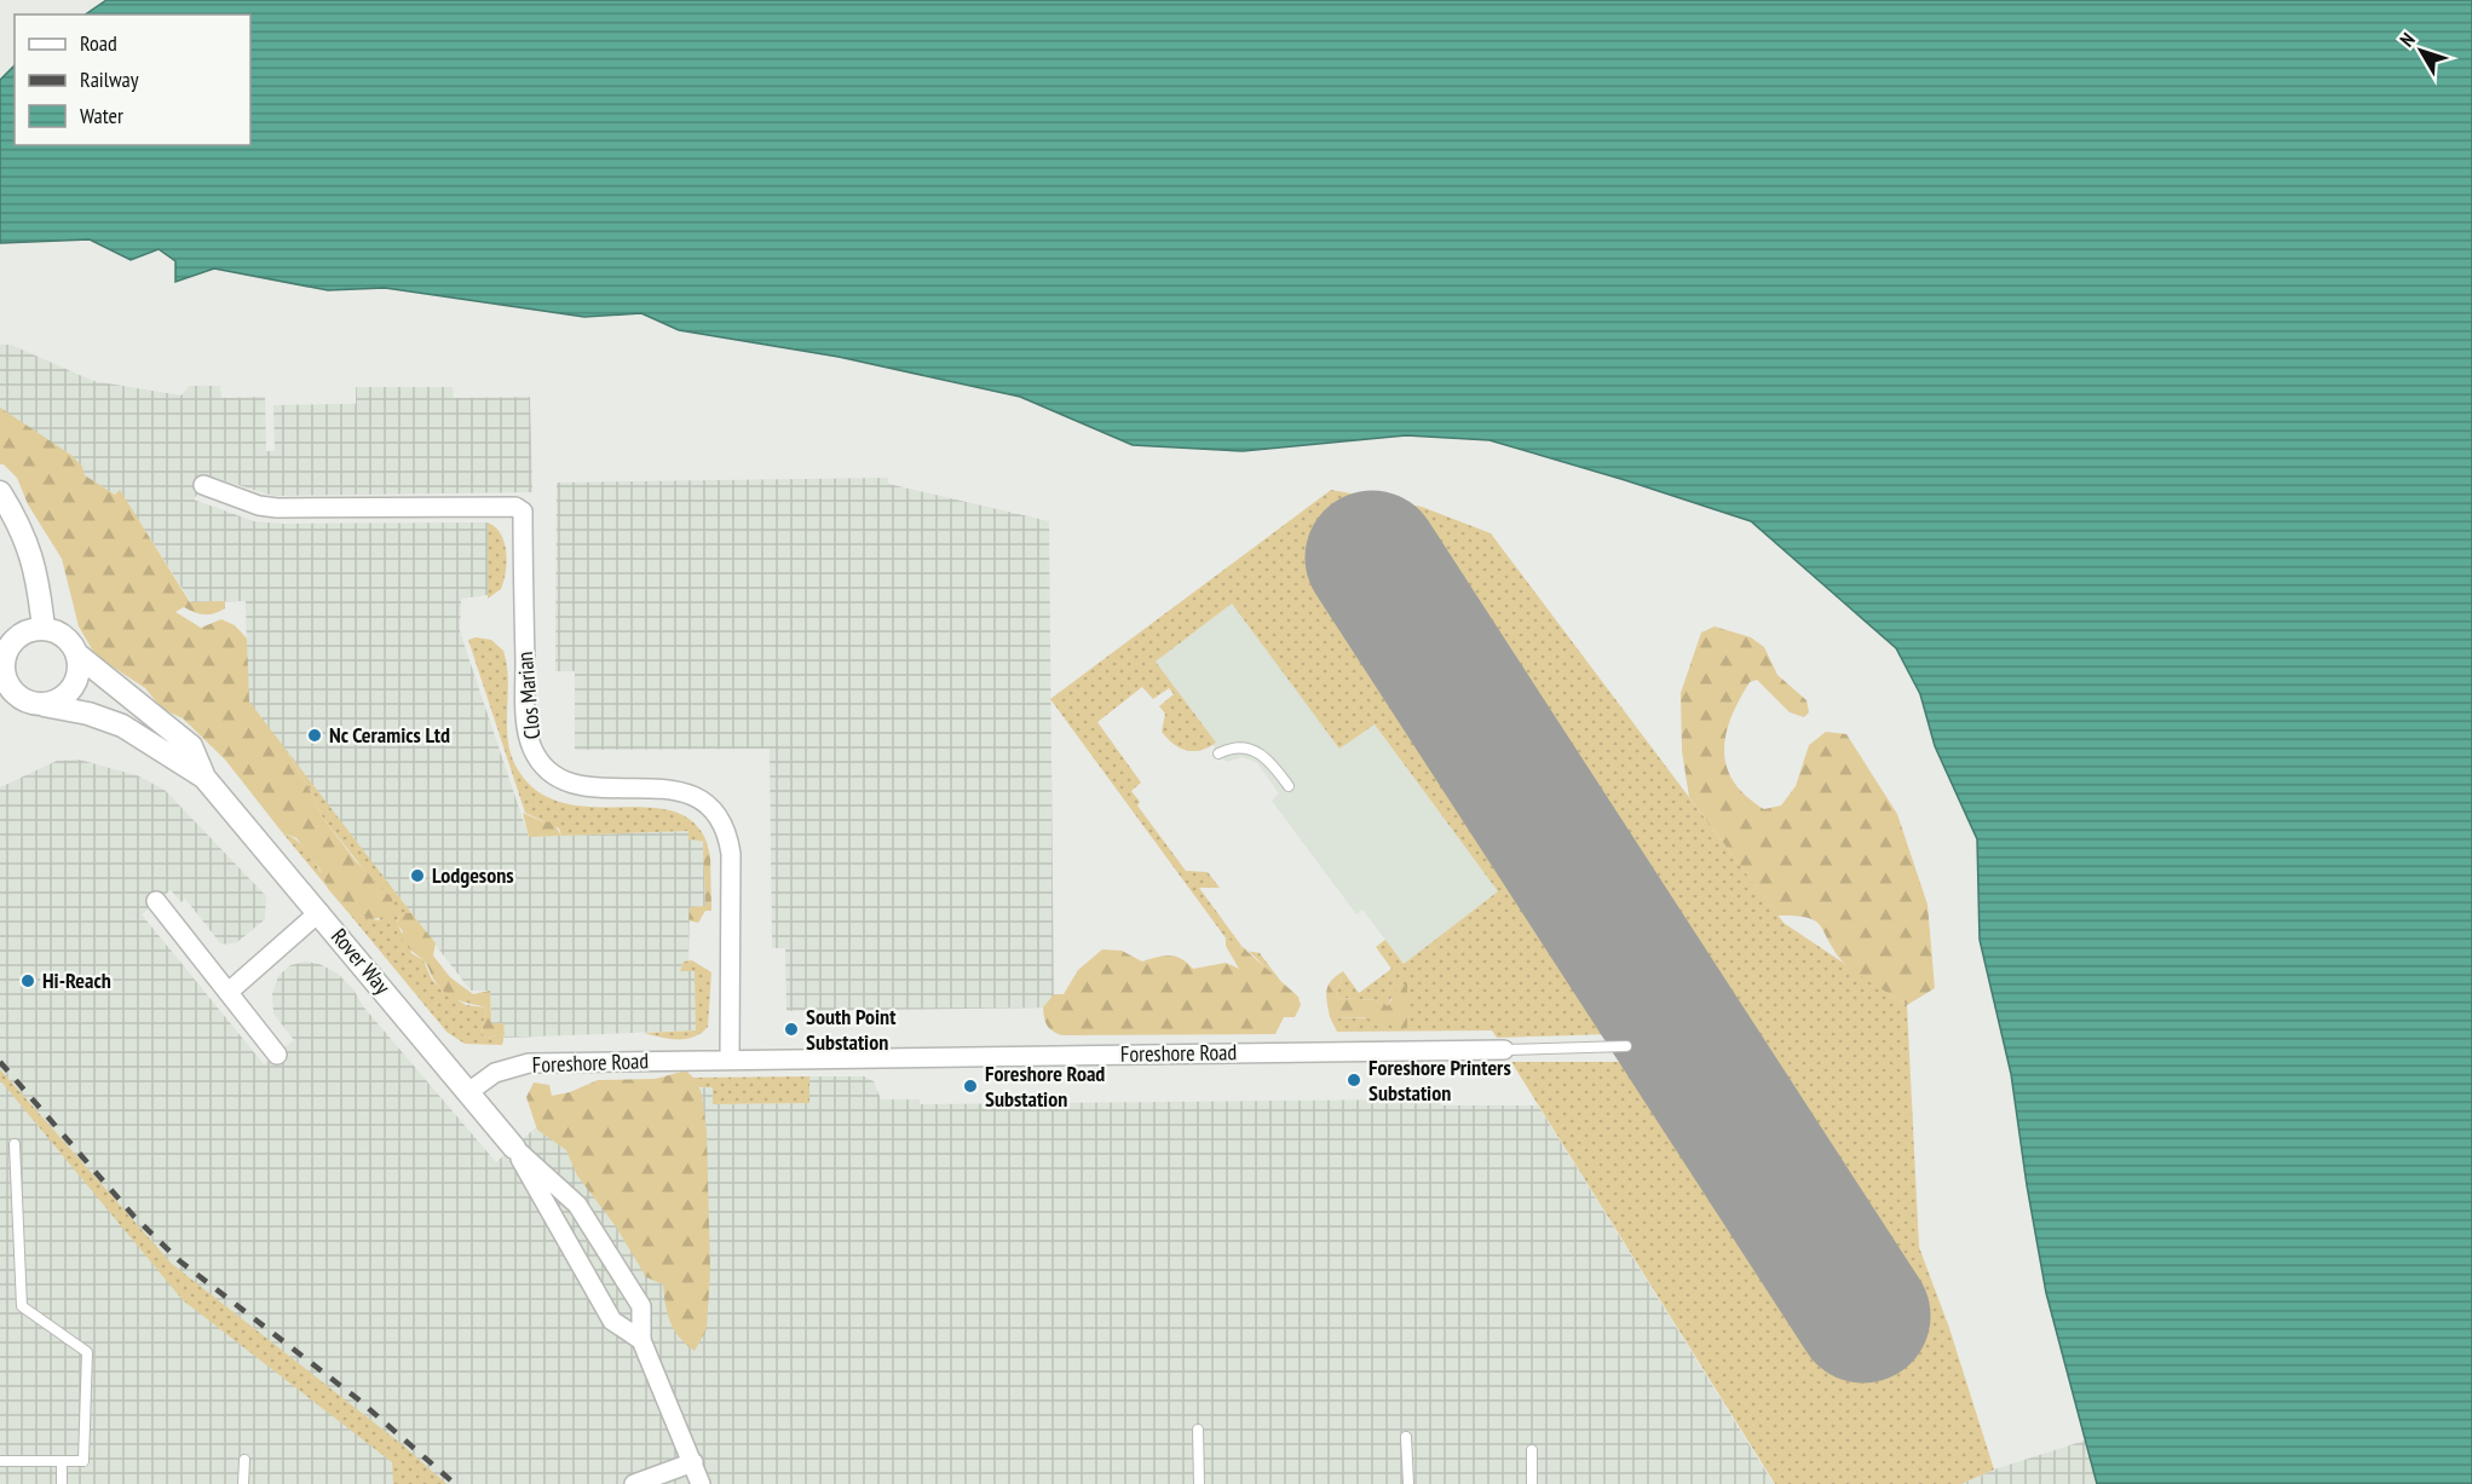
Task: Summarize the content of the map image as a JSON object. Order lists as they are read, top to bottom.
{
  "streets": {
    "street": ["Clos Marian", "Rover Way", "Foreshore Road"]
  },
  "crossings": [
    ["Clos Marian", "Foreshore Road"],
    ["Rover Way", "Foreshore Road"]
  ],
  "places": [
    "Nc Ceramics Ltd",
    "Lodgesons",
    "Hi-Reach",
    "South Point Substation",
    "Foreshore Printers Substation",
    "Foreshore Road Substation"
  ],
  "legend": ["Road", "Railway", "Water"],
  "north": "top left"
}
